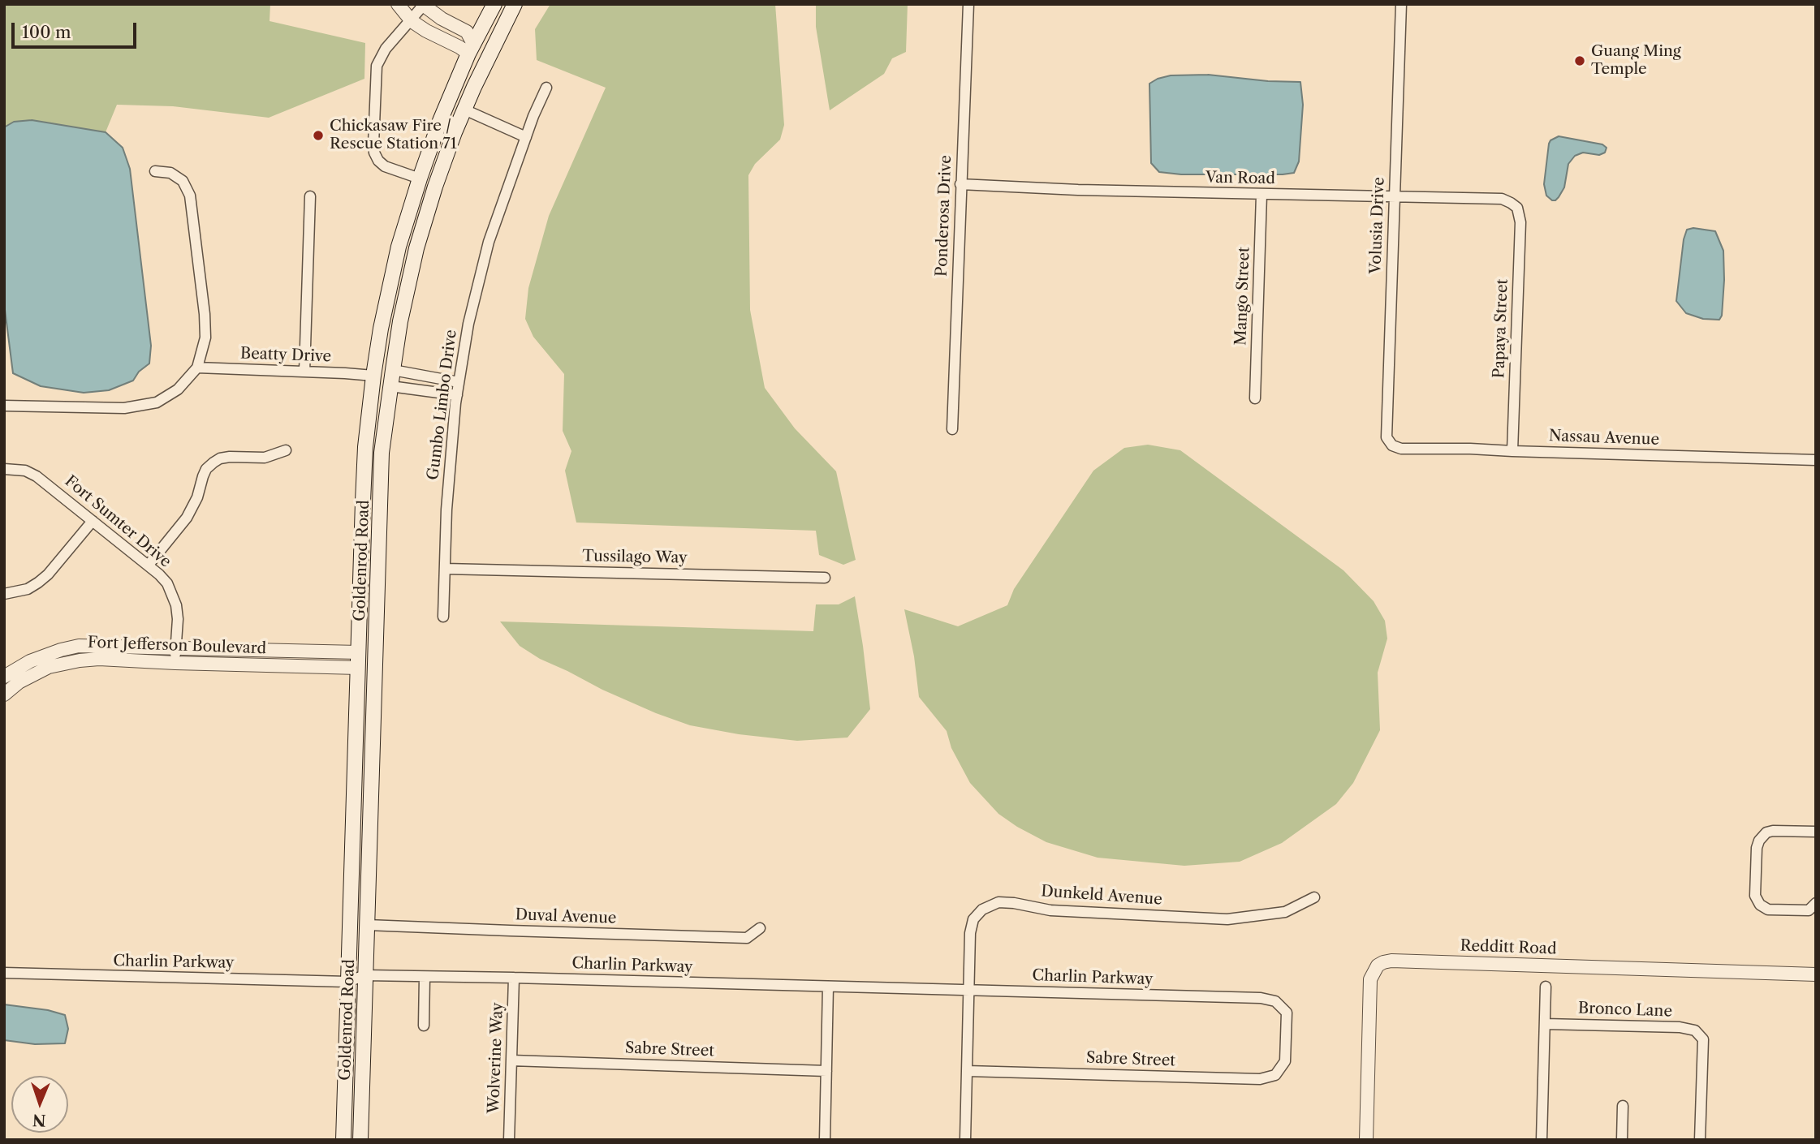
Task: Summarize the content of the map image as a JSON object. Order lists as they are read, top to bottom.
{
  "streets": {
    "main road": ["Goldenrod Road"],
    "street": [
      "Van Road",
      "Ponderosa Drive",
      "Volusia Drive",
      "Mango Street",
      "Papaya Street",
      "Beatty Drive",
      "Gumbo Limbo Drive",
      "Nassau Avenue",
      "Fort Sumter Drive",
      "Tussilago Way",
      "Fort Jefferson Boulevard",
      "Dunkeld Avenue",
      "Duval Avenue",
      "Redditt Road",
      "Charlin Parkway",
      "Bronco Lane",
      "Sabre Street",
      "Wolverine Way"
    ]
  },
  "crossings": [
    ["Van Road", "Ponderosa Drive"],
    ["Van Road", "Volusia Drive"],
    ["Van Road", "Mango Street"],
    ["Van Road", "Papaya Street"],
    ["Volusia Drive", "Nassau Avenue"],
    ["Papaya Street", "Nassau Avenue"],
    ["Beatty Drive", "Goldenrod Road"],
    ["Gumbo Limbo Drive", "Tussilago Way"],
    ["Fort Sumter Drive", "Fort Jefferson Boulevard"],
    ["Goldenrod Road", "Fort Jefferson Boulevard"],
    ["Goldenrod Road", "Duval Avenue"],
    ["Goldenrod Road", "Charlin Parkway"],
    ["Dunkeld Avenue", "Charlin Parkway"],
    ["Dunkeld Avenue", "Sabre Street"],
    ["Charlin Parkway", "Sabre Street"],
    ["Charlin Parkway", "Wolverine Way"],
    ["Sabre Street", "Wolverine Way"]
  ],
  "places": ["Guang Ming Temple", "Chickasaw Fire / Rescue Station 71"],
  "scale_bar": "100 m",
  "north": "bottom"
}
